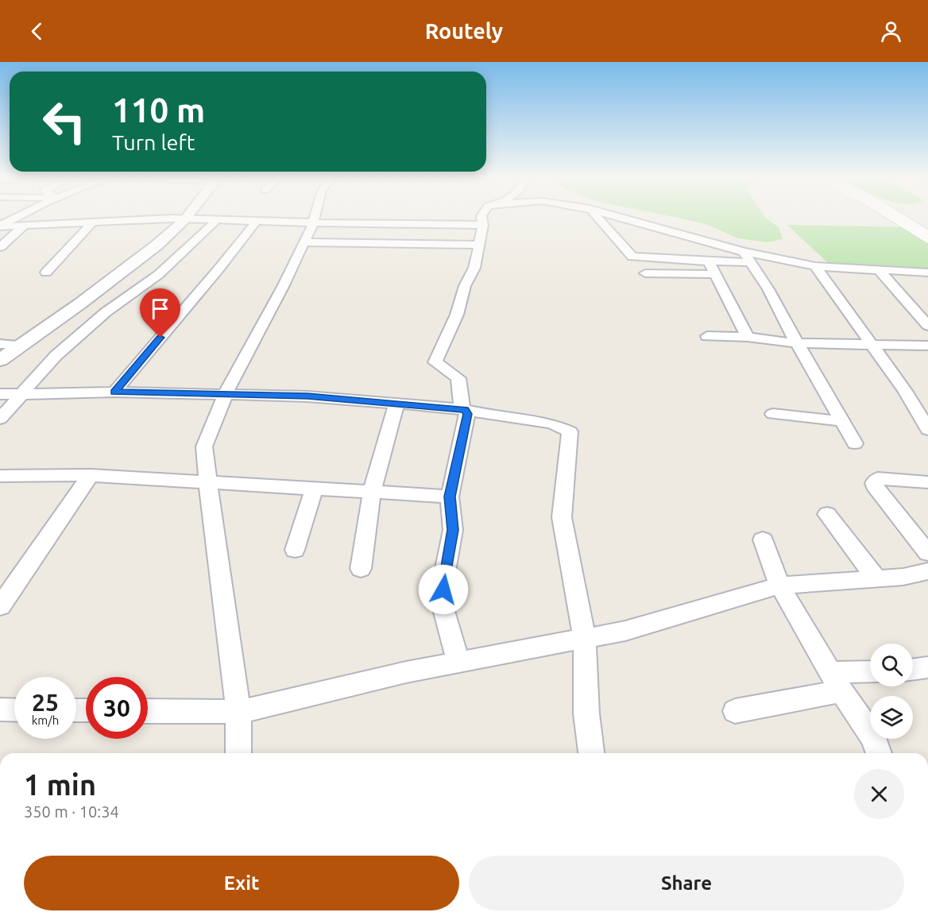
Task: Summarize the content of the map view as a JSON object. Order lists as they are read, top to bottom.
{
  "page": {
    "header": "Routely",
    "turn": ["110 m", "Turn left"],
    "speed": "25 km/h",
    "limit": "30",
    "heading": ["1 min", "350 m · 10:34"],
    "buttons": ["Exit", "Share"]
  }
}
